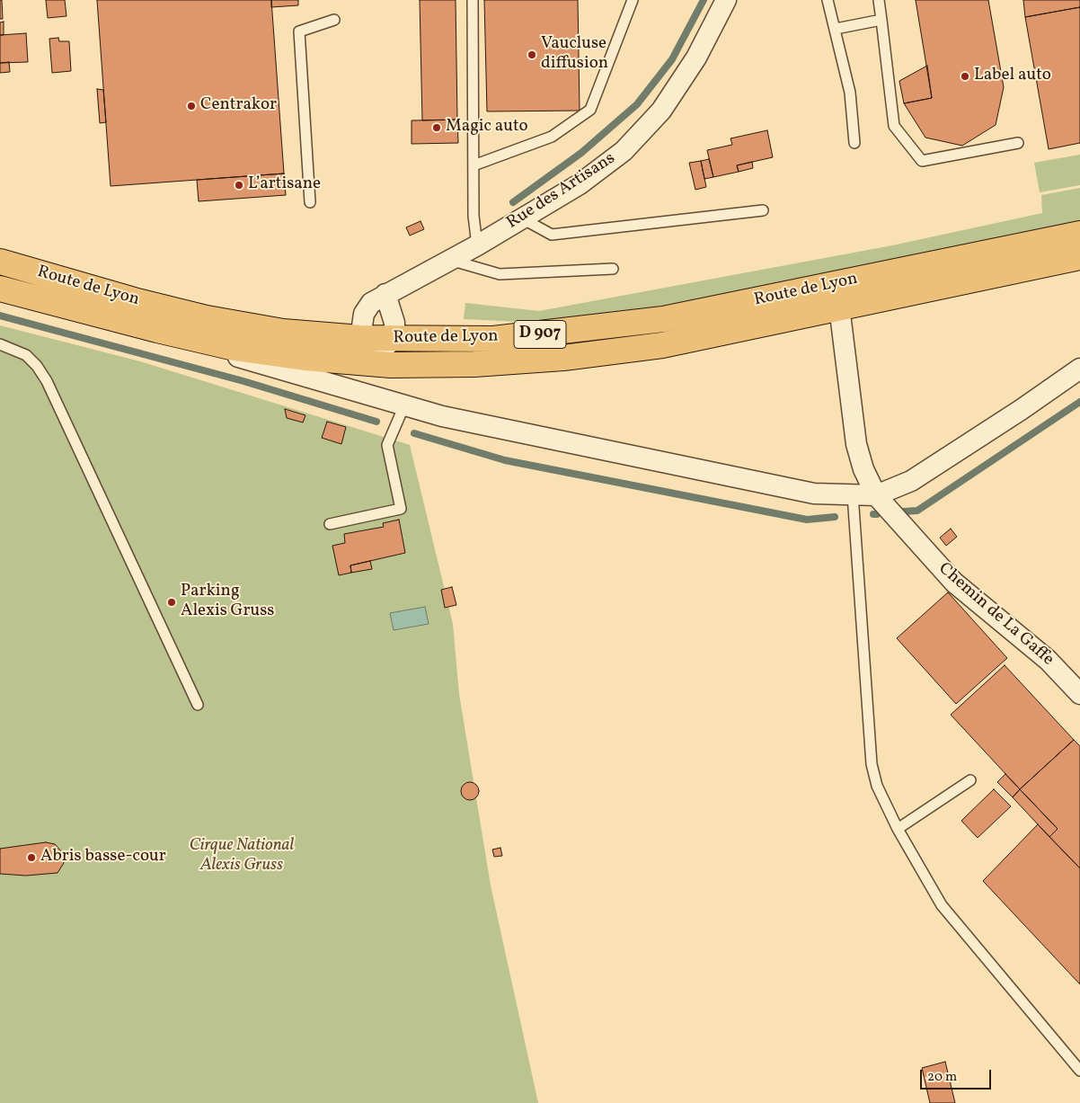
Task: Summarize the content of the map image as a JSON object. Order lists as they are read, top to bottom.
{
  "streets": {
    "main road": ["Route de Lyon", "D 907"],
    "street": ["Rue des Artisans", "Chemin de La Gaffe"]
  },
  "crossings": [
    ["Rue des Artisans", "Route de Lyon"],
    ["Route de Lyon", "Chemin de La Gaffe"]
  ],
  "parks": ["Cirque National Alexis Gruss"],
  "places": [
    "Vaucluse diffusion",
    "Label auto",
    "Centrakor",
    "Magic auto",
    "L’artisane",
    "Parking Alexis Gruss",
    "Abris basse-cour"
  ],
  "scale_bar": "20 m"
}
